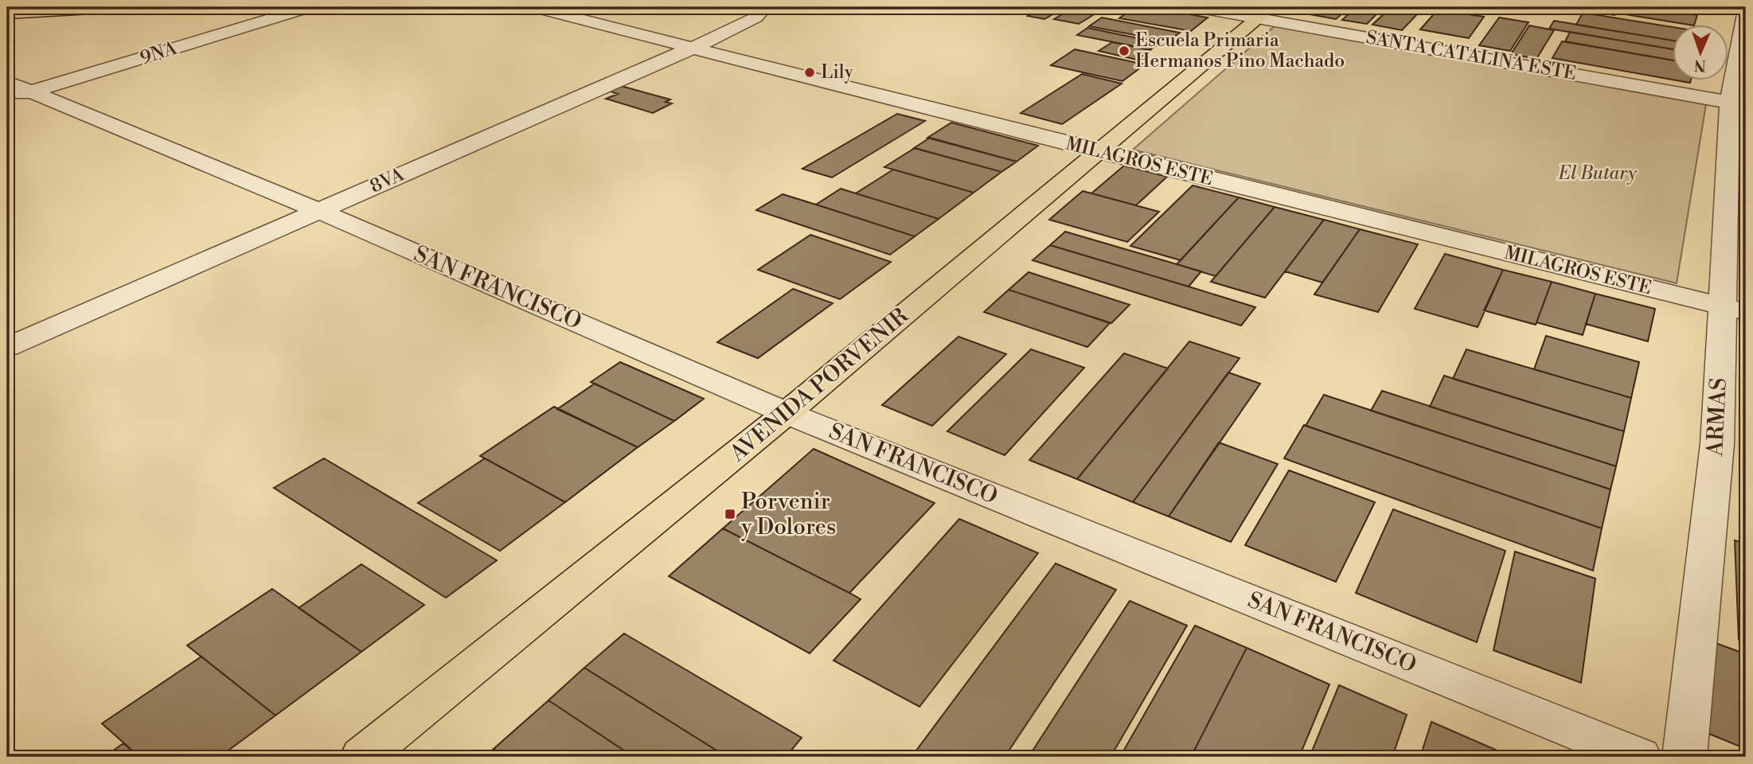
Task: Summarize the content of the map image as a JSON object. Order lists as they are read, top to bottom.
{
  "streets": {
    "main road": ["AVENIDA PORVENIR"],
    "street": [
      "9NA",
      "SANTA CATALINA ESTE",
      "MILAGROS ESTE",
      "8VA",
      "SAN FRANCISCO",
      "ARMAS"
    ]
  },
  "crossings": [
    ["9NA", "SAN FRANCISCO"],
    ["SANTA CATALINA ESTE", "AVENIDA PORVENIR"],
    ["SANTA CATALINA ESTE", "ARMAS"],
    ["MILAGROS ESTE", "8VA"],
    ["MILAGROS ESTE", "AVENIDA PORVENIR"],
    ["MILAGROS ESTE", "ARMAS"],
    ["8VA", "SAN FRANCISCO"],
    ["SAN FRANCISCO", "AVENIDA PORVENIR"]
  ],
  "parks": ["El Butary"],
  "places": {
    "other": ["Escuela Primaria Hermanos Pino Machado", "Lily"],
    "transit": ["Porvenir y Dolores"]
  },
  "north": "bottom"
}
